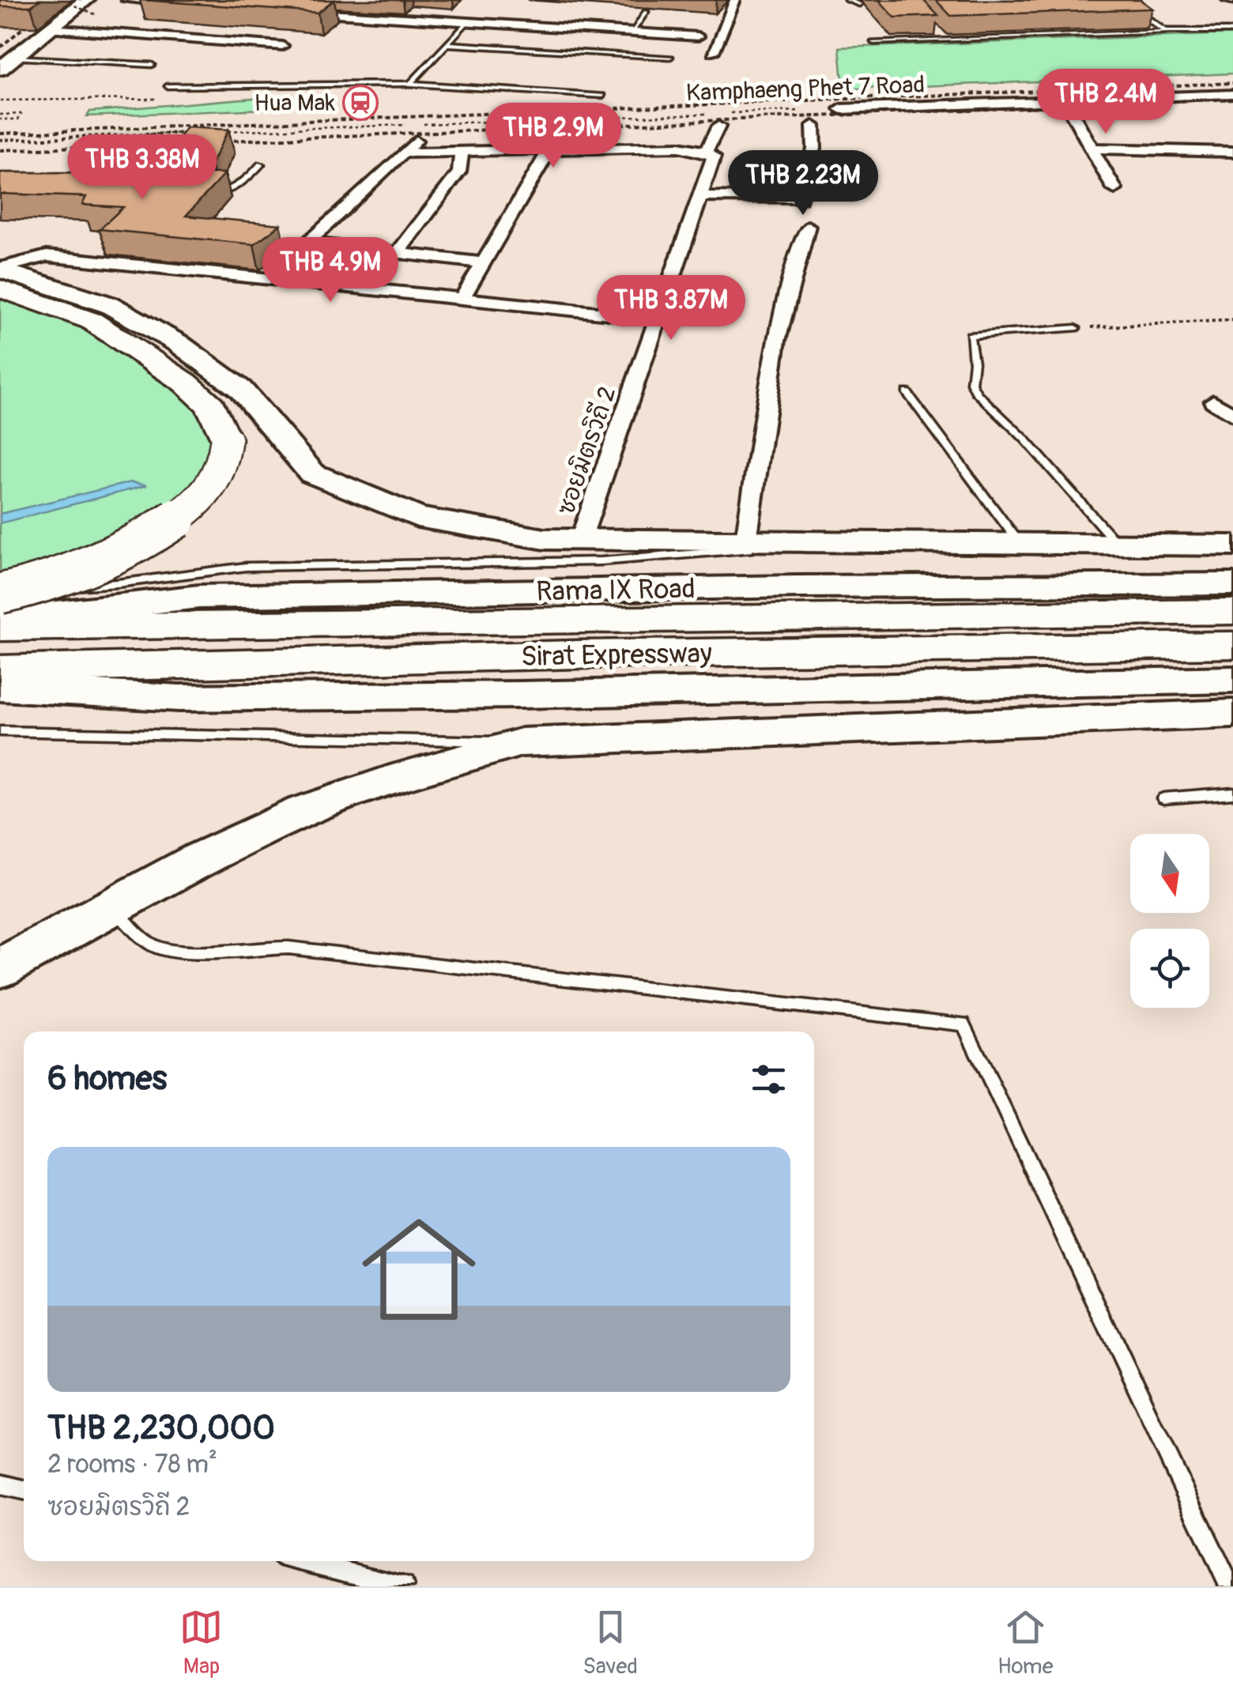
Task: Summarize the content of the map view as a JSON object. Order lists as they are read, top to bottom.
{
  "streets": {
    "highway": ["Sirat Expressway"],
    "main road": ["Rama IX Road"],
    "street": ["Kamphaeng Phet 7 Road", "ซอยมิตรวิถี 2"]
  },
  "places": {
    "station": ["Hua Mak"]
  },
  "north": "bottom",
  "page": {
    "price": [
      "THB 2.4M",
      "THB 2.9M",
      "THB 3.38M",
      "THB 2.23M",
      "THB 4.9M",
      "THB 3.87M"
    ],
    "heading": "6 homes",
    "list": [
      {
        "name": "THB 2,230,000",
        "note": "2 rooms · 78 m² · ซอยมิตรวิถี 2"
      }
    ],
    "tabs": ["Map", "Saved", "Home"]
  }
}
